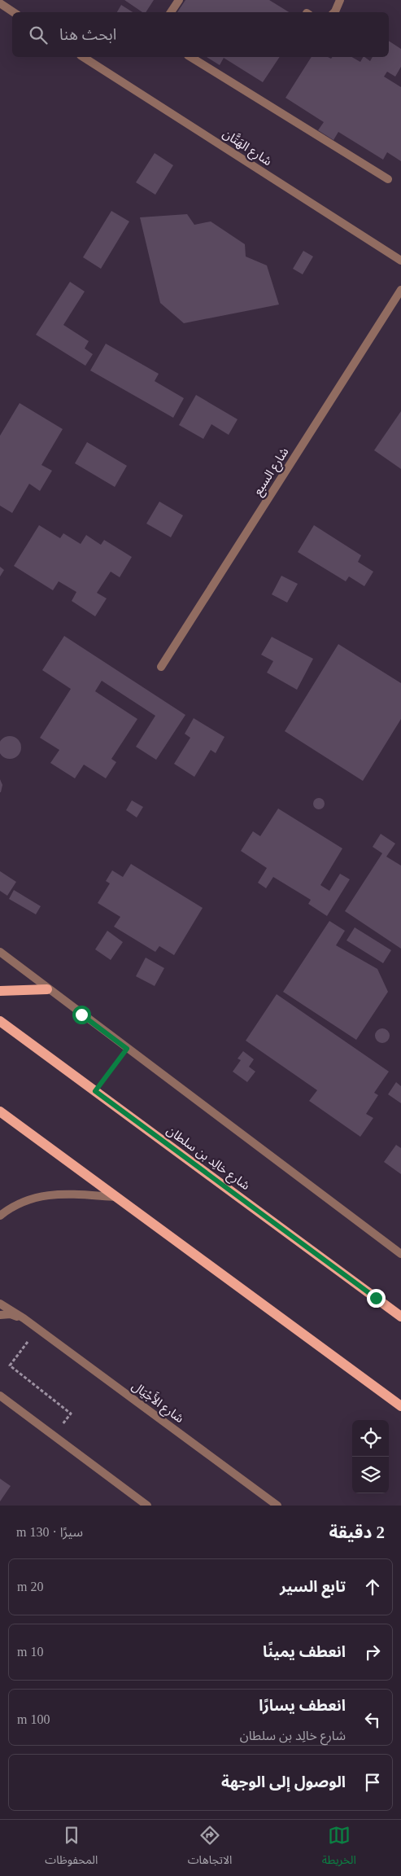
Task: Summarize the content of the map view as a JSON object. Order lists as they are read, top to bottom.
{
  "streets": {
    "main road": ["شارع خالِد بن سلطان"],
    "street": ["شارع الهَتَّان", "شارع السبع", "شارع الأَجْيَال"]
  },
  "page": {
    "search": "ابحث هنا",
    "heading": ["2 دقيقة", "سيرًا · 130 m"],
    "list": [
      ["تابع السير", "20 m"],
      ["انعطف يمينًا", "10 m"],
      ["انعطف يسارًا", "شارع خالِد بن سلطان", "100 m"],
      "الوصول إلى الوجهة"
    ],
    "nav": ["الخريطة", "الاتجاهات", "المحفوظات"]
  }
}
